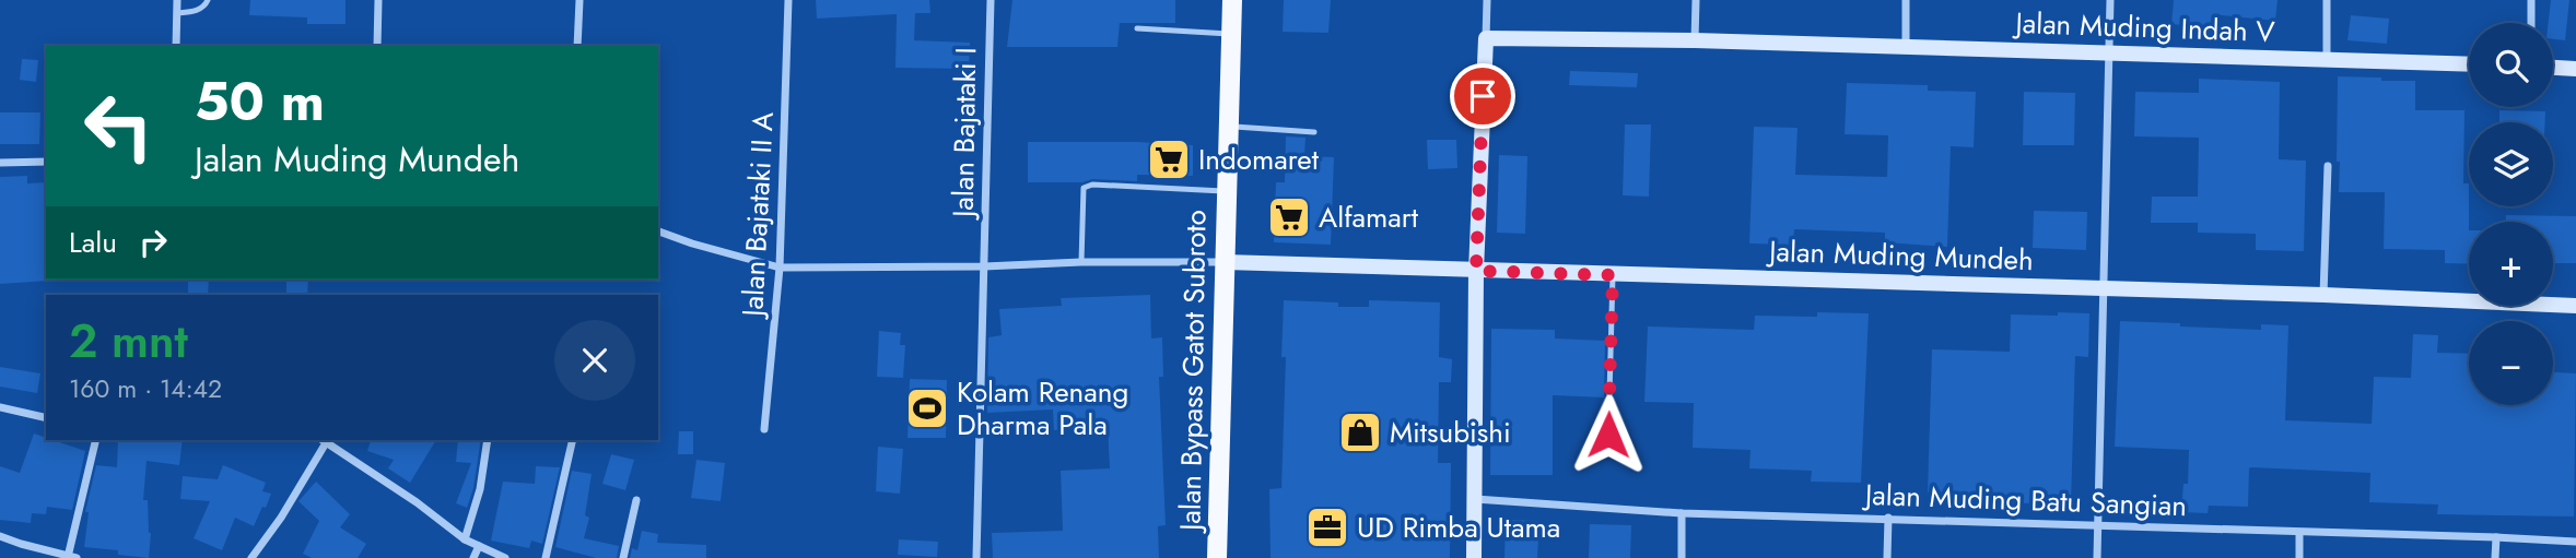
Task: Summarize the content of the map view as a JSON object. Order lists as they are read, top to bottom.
{
  "streets": {
    "main road": ["Jalan Bypass Gatot Subroto"],
    "street": [
      "Jalan Muding Indah V",
      "Jalan Bajataki I",
      "Jalan Bajataki II A",
      "Jalan Muding Mundeh",
      "Jalan Muding Batu Sangian"
    ]
  },
  "crossings": [
    ["Jalan Muding Mundeh", "Jalan Bypass Gatot Subroto"]
  ],
  "places": {
    "supermarket": ["Indomaret", "Alfamart"],
    "sports": ["Kolam Renang Dharma Pala"],
    "shop": ["Mitsubishi"],
    "office": ["UD Rimba Utama"]
  },
  "page": {
    "map_buttons": ["+", "−"],
    "turn": ["50 m", "Jalan Muding Mundeh"],
    "then": "Lalu",
    "heading": ["2 mnt", "160 m · 14:42"]
  }
}
